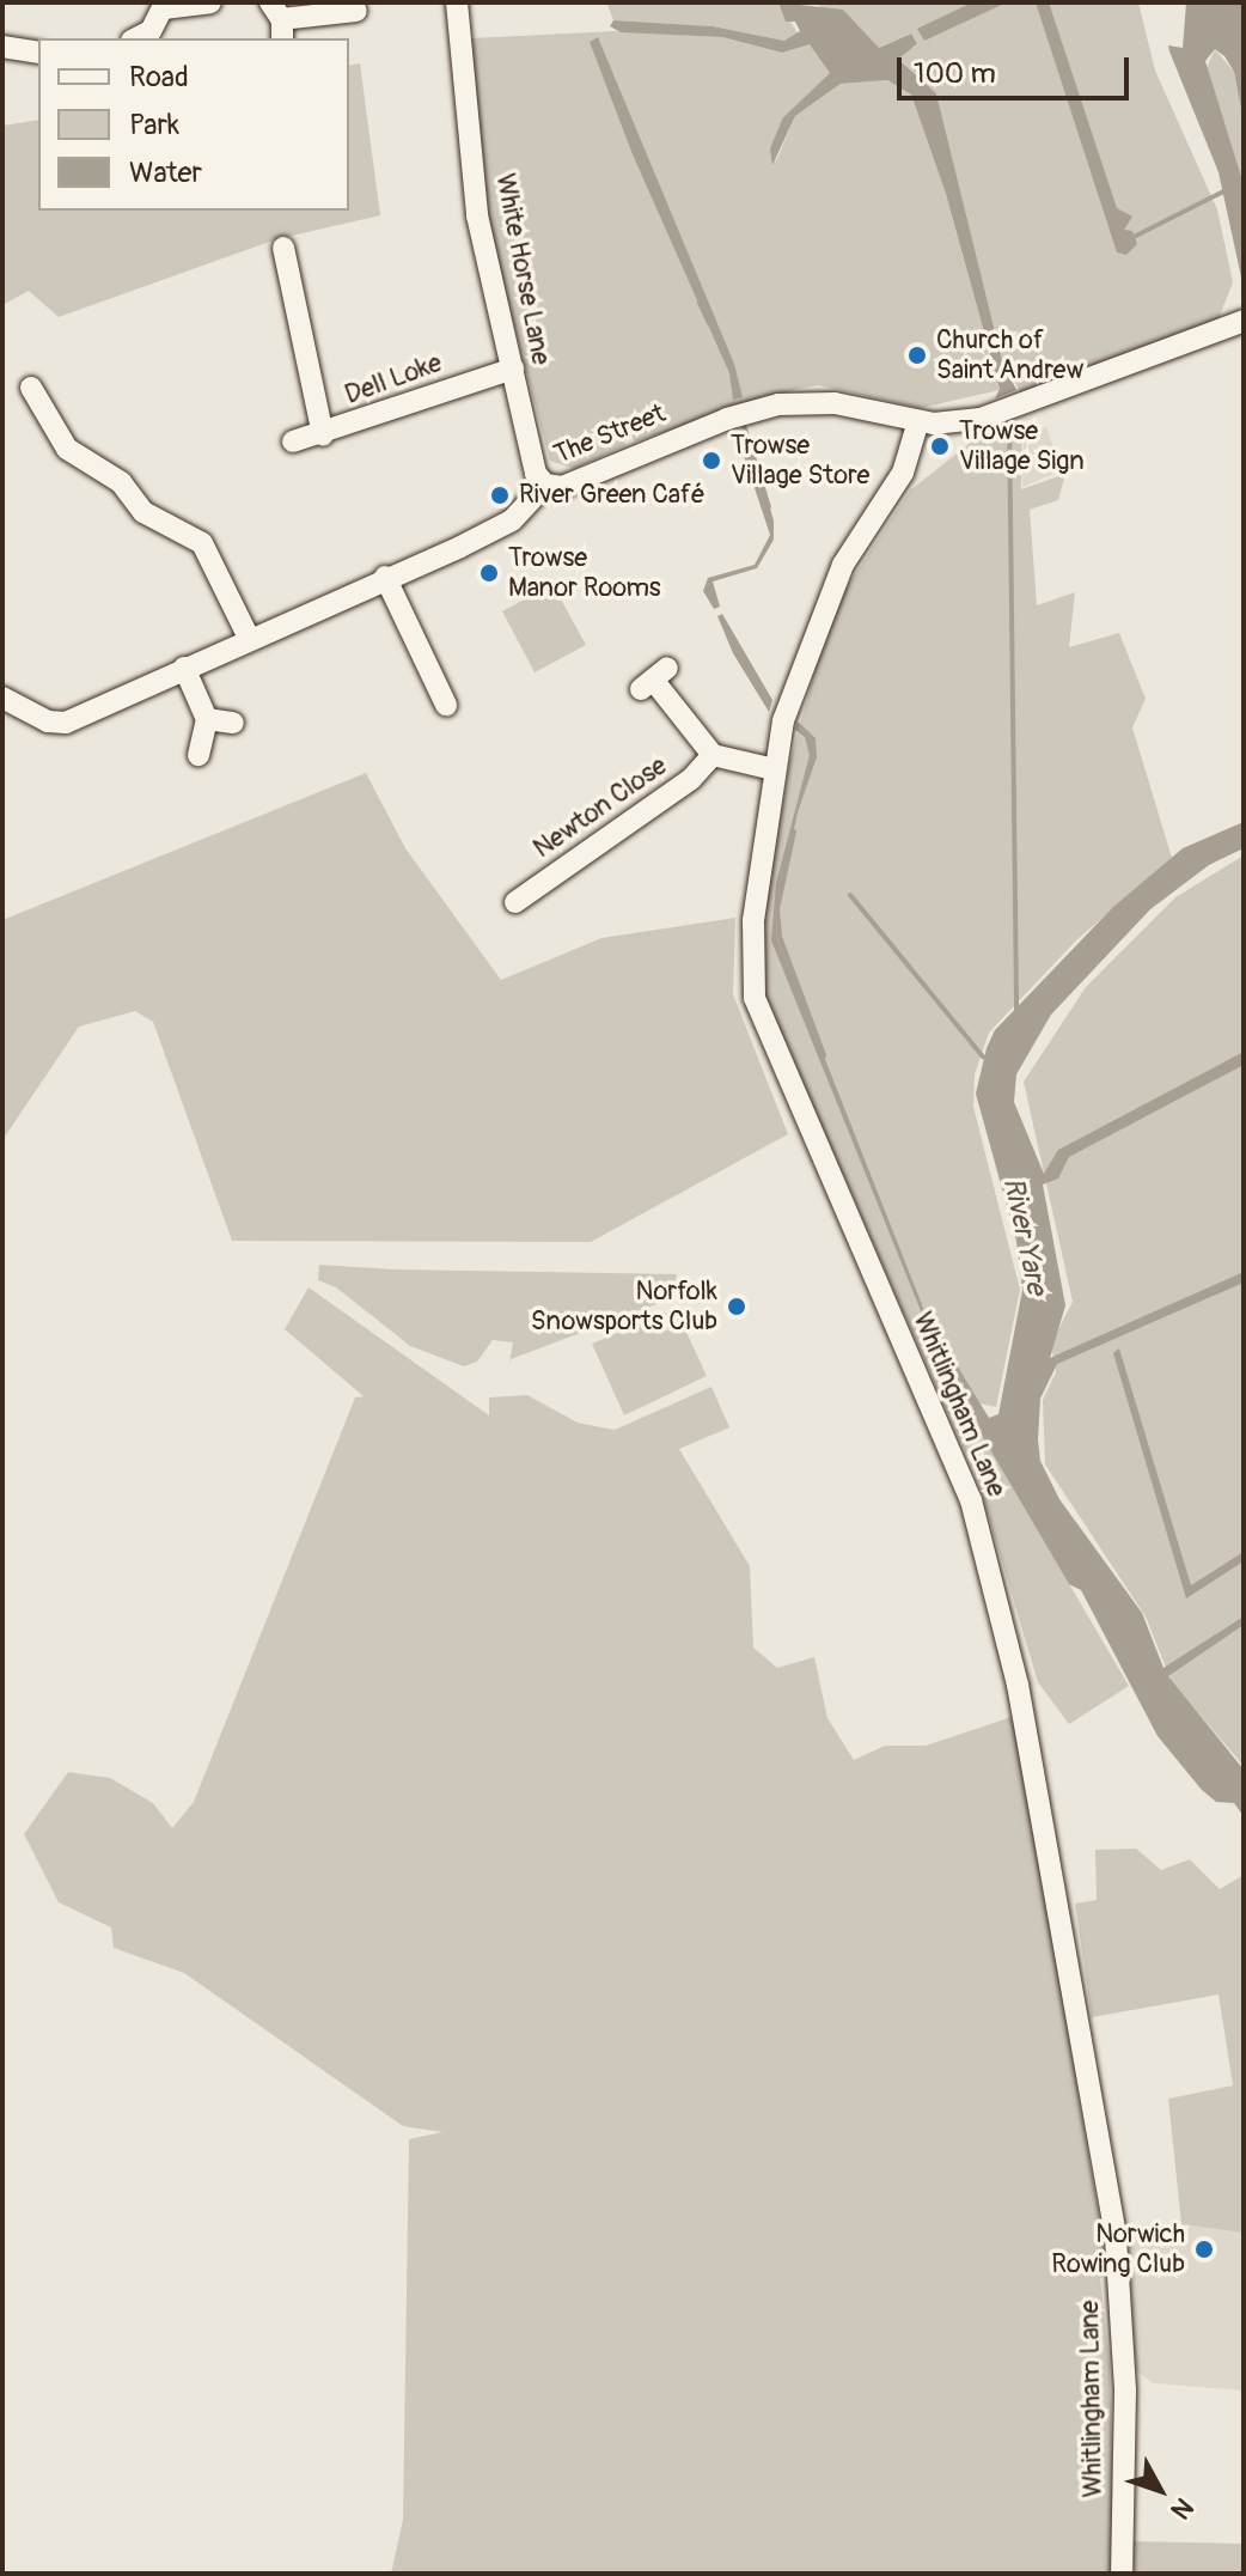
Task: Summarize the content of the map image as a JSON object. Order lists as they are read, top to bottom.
{
  "streets": {
    "street": [
      "White Horse Lane",
      "Dell Loke",
      "The Street",
      "Newton Close",
      "Whitlingham Lane"
    ]
  },
  "crossings": [
    ["White Horse Lane", "Dell Loke"],
    ["White Horse Lane", "The Street"],
    ["The Street", "Whitlingham Lane"]
  ],
  "water": ["River Yare"],
  "places": [
    "Church of Saint Andrew",
    "Trowse Village Sign",
    "Trowse Village Store",
    "River Green Café",
    "Trowse Manor Rooms",
    "Norfolk Snowsports Club",
    "Norwich Rowing Club"
  ],
  "legend": ["Road", "Park", "Water"],
  "scale_bar": "100 m",
  "north": "bottom right"
}
